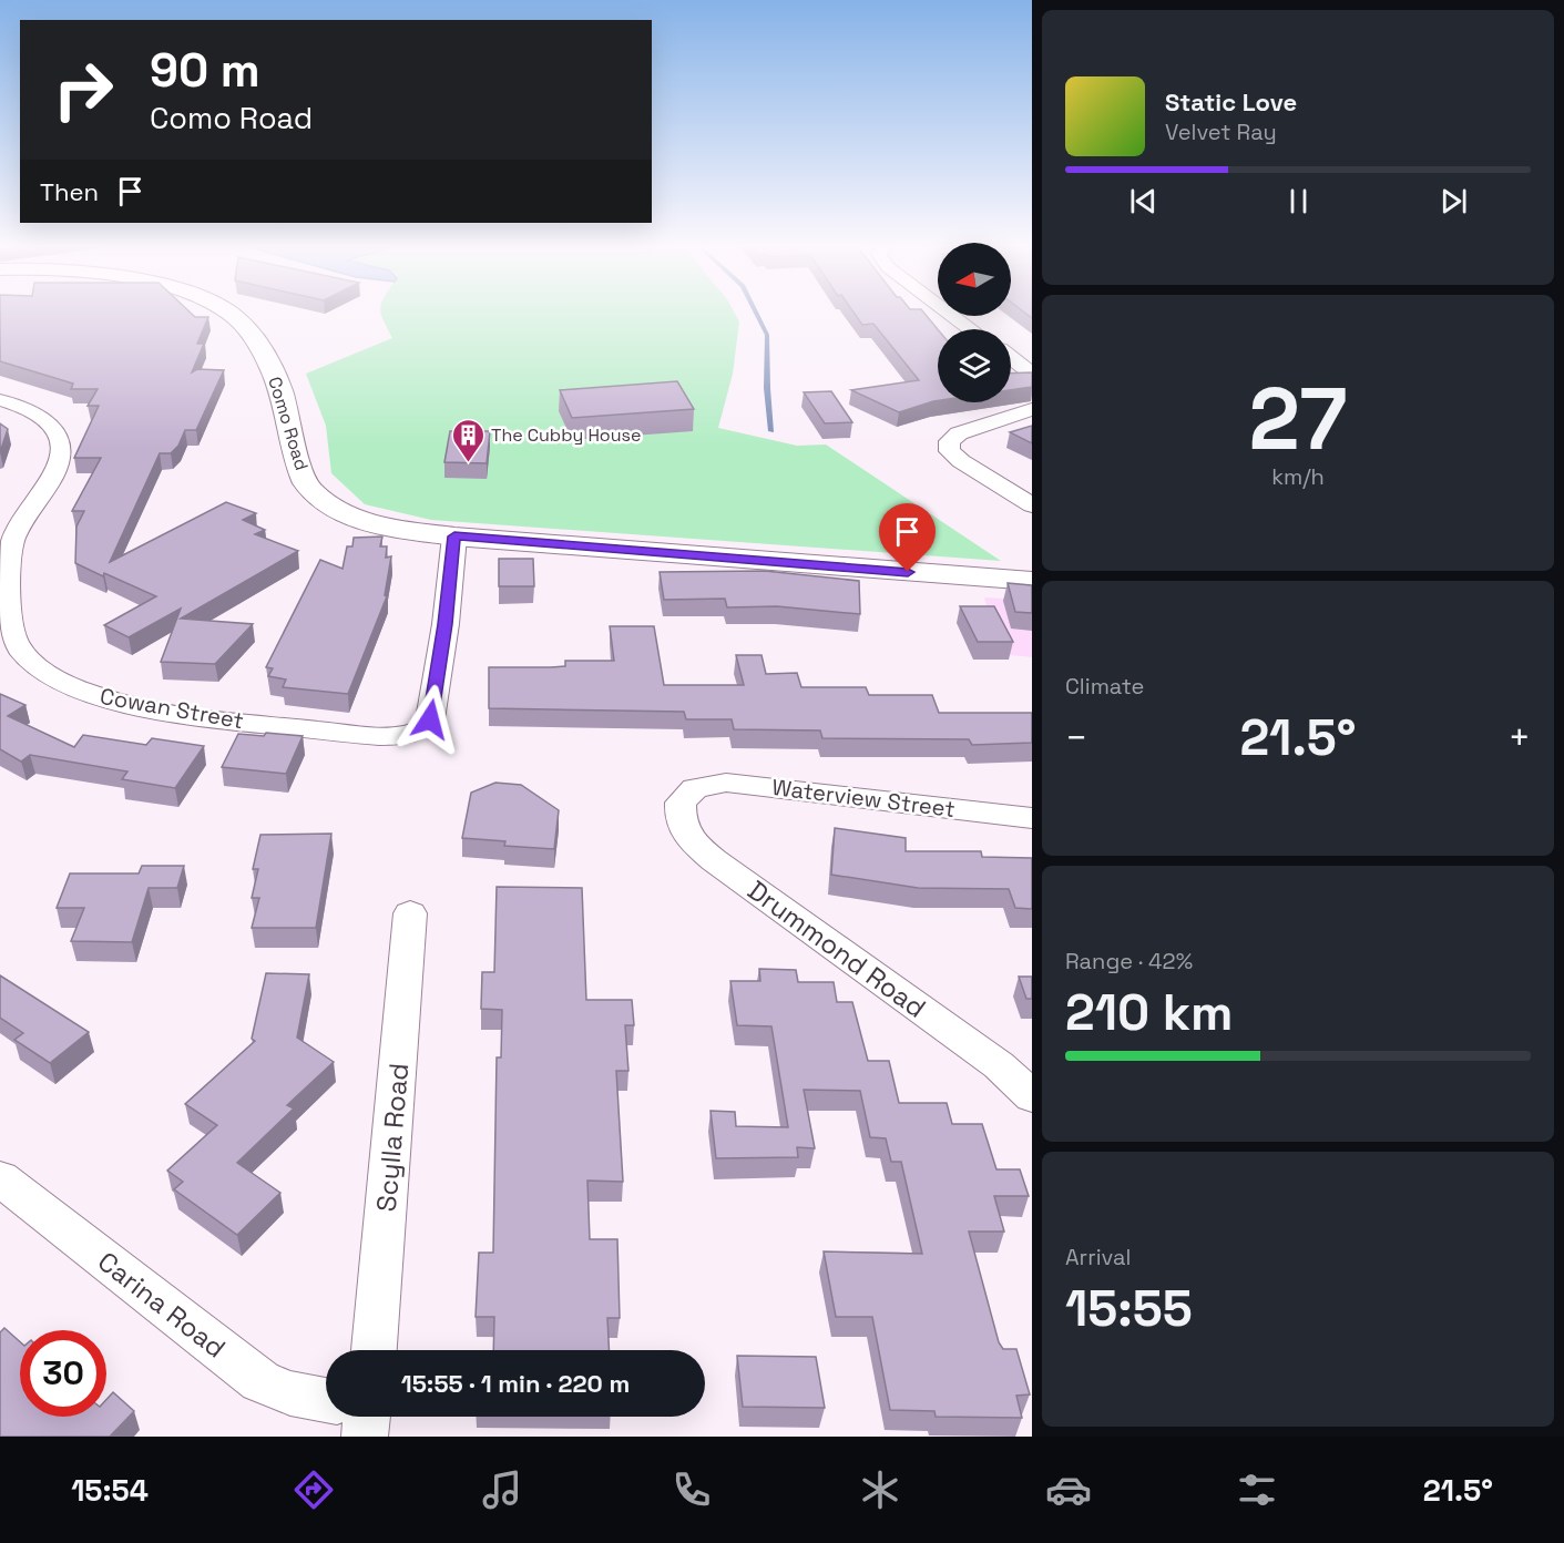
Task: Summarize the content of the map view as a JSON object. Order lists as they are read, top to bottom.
{
  "streets": {
    "street": [
      "Como Road",
      "Cowan Street",
      "Waterview Street",
      "Drummond Road",
      "Scylla Road",
      "Carina Road"
    ]
  },
  "crossings": [
    ["Como Road", "Cowan Street"],
    ["Waterview Street", "Drummond Road"]
  ],
  "places": {
    "building": ["The Cubby House"]
  },
  "north": "left",
  "page": {
    "turn": ["90 m", "Como Road"],
    "song": ["Static Love", "Velvet Ray"],
    "then": "Then",
    "tile": [
      ["27", "km/h"],
      "Climate",
      ["Range · 42%", "210 km"],
      ["Arrival", "15:55"]
    ],
    "heat": ["−", "21.5°", "+"],
    "limit": "30",
    "trip": "15:55 · 1 min · 220 m",
    "tabs": ["15:54", "21.5°"]
  }
}
